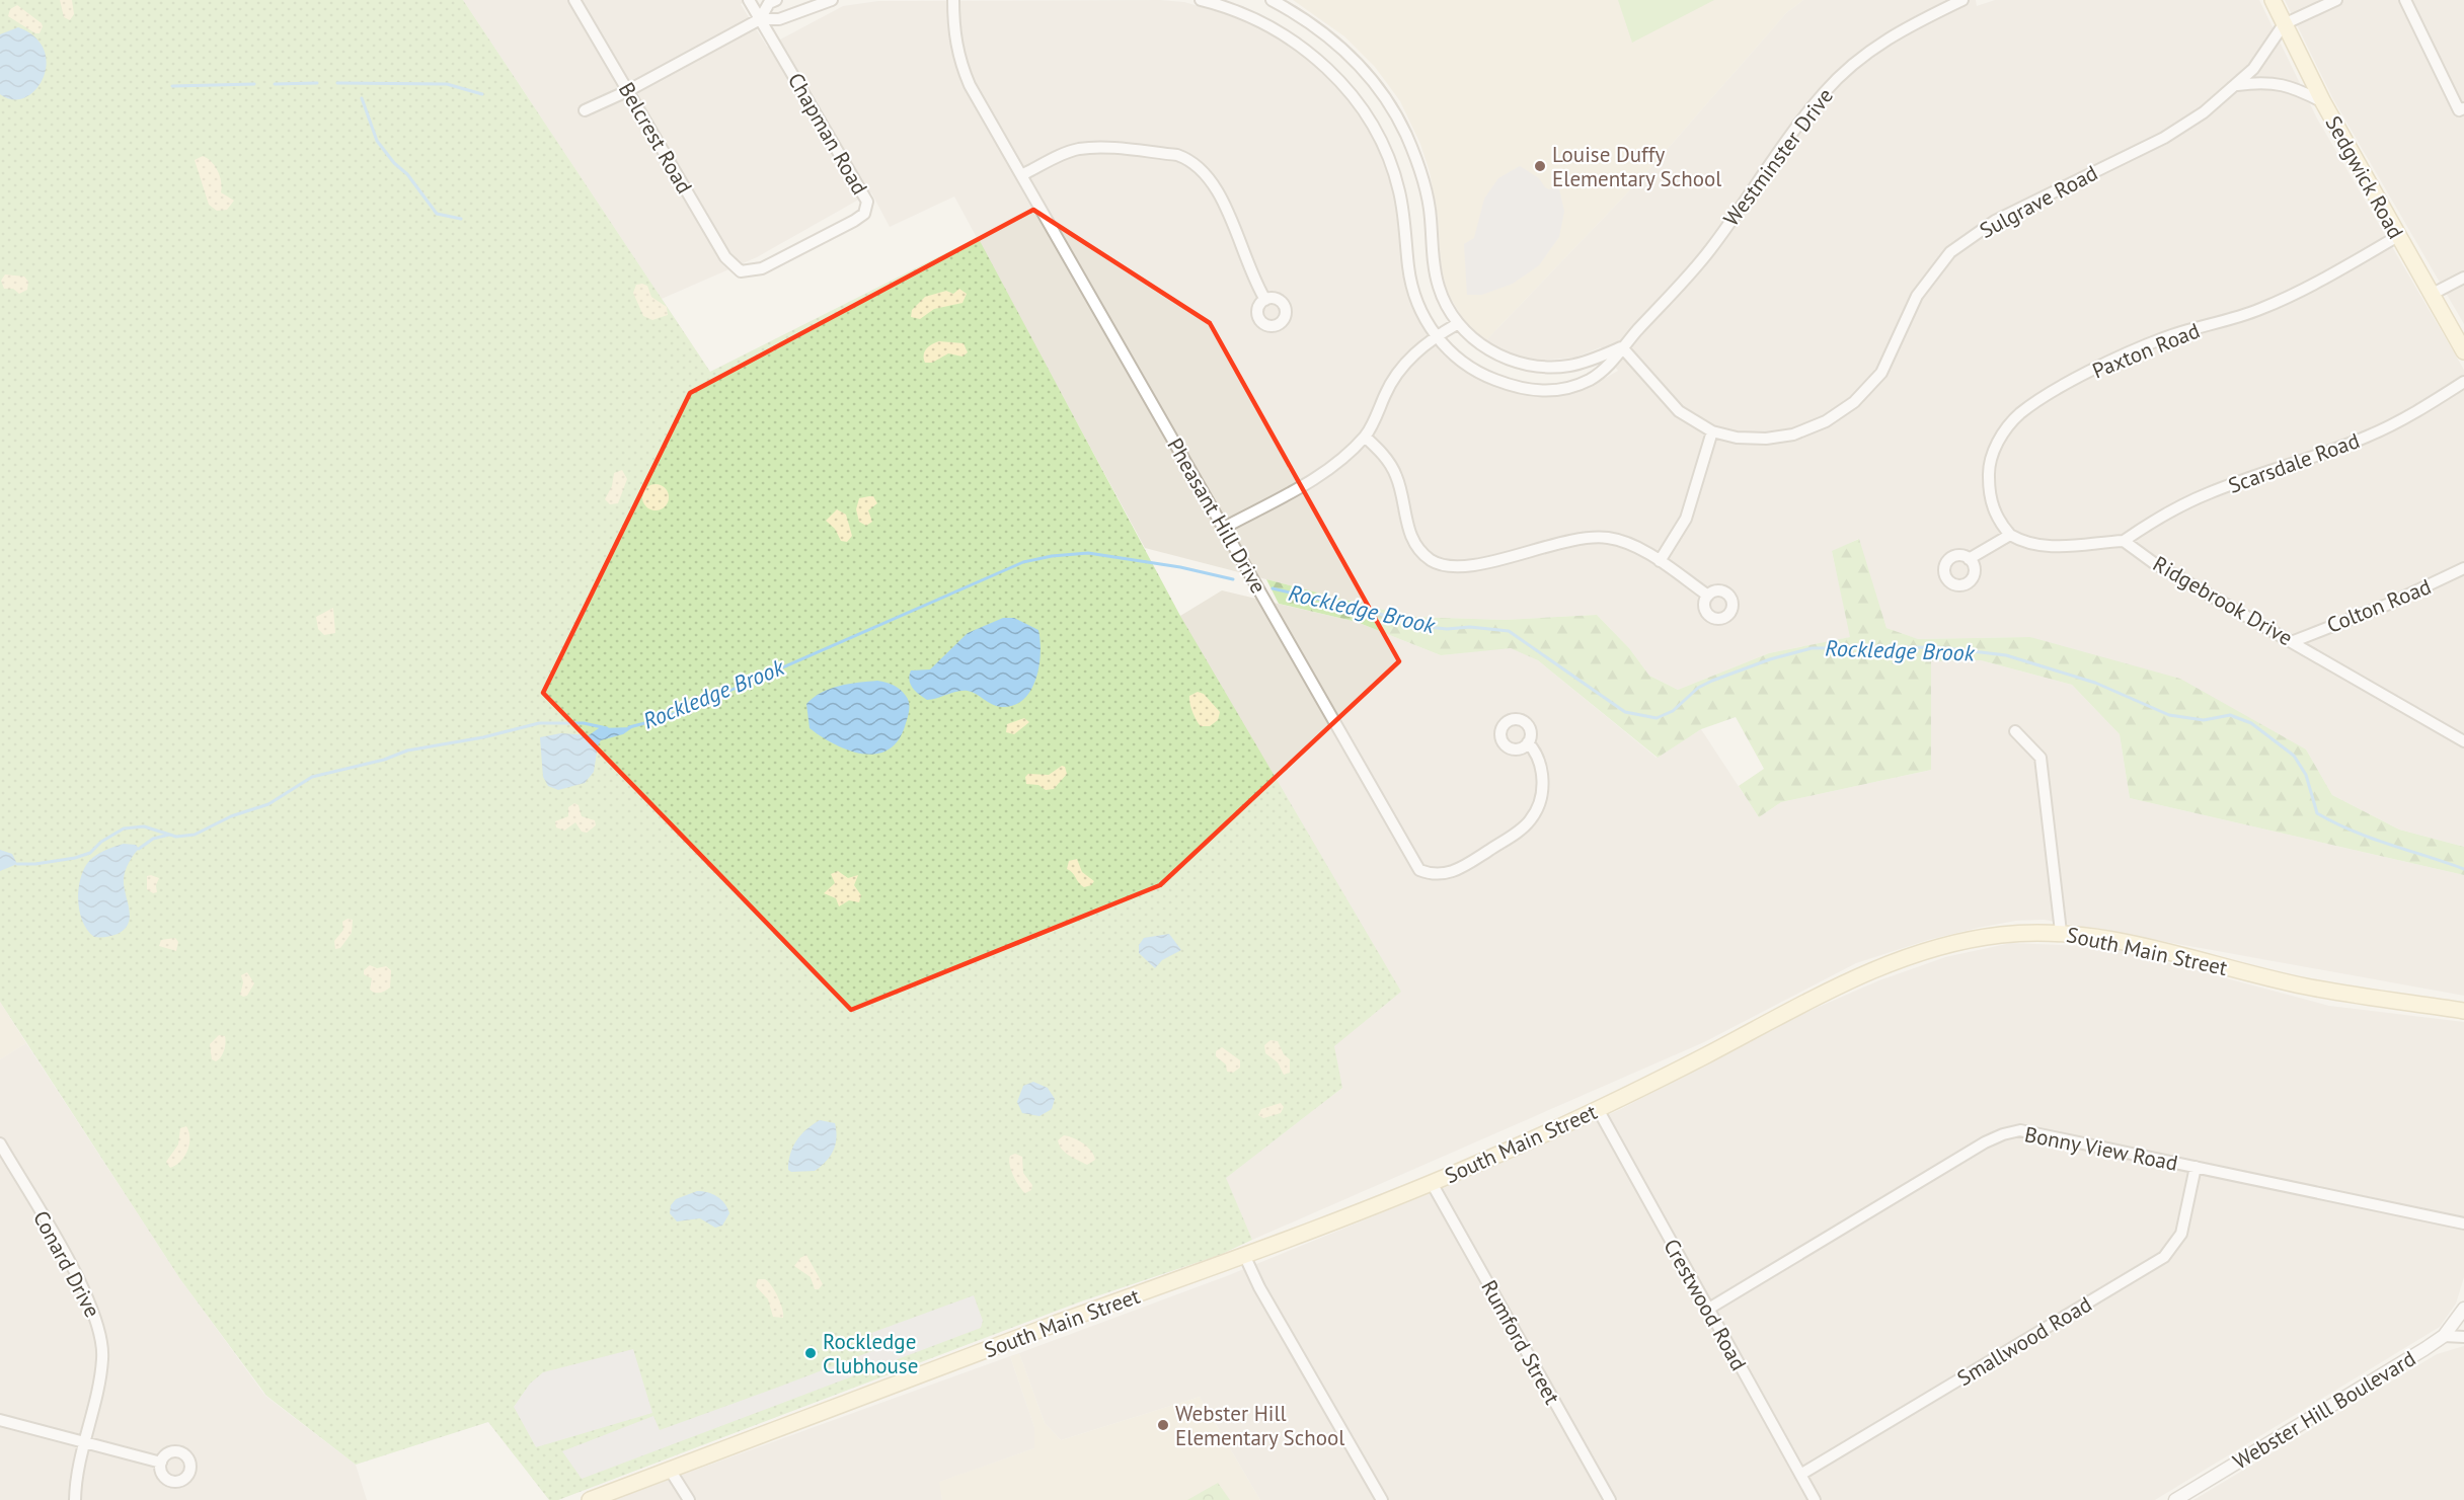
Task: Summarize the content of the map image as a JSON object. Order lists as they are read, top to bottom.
{
  "streets": {
    "main road": ["Sedgwick Road", "South Main Street"],
    "street": [
      "Chapman Road",
      "Belcrest Road",
      "Westminster Drive",
      "Sulgrave Road",
      "Paxton Road",
      "Scarsdale Road",
      "Pheasant Hill Drive",
      "Ridgebrook Drive",
      "Colton Road",
      "Bonny View Road",
      "Conard Drive",
      "Crestwood Road",
      "Smallwood Road",
      "Rumford Street",
      "Webster Hill Boulevard"
    ]
  },
  "crossings": [
    ["Chapman Road", "Belcrest Road"],
    ["Westminster Drive", "Sulgrave Road"],
    ["Sedgwick Road", "Sulgrave Road"],
    ["Sedgwick Road", "Paxton Road"],
    ["Scarsdale Road", "Ridgebrook Drive"],
    ["Ridgebrook Drive", "Colton Road"],
    ["South Main Street", "Crestwood Road"],
    ["South Main Street", "Rumford Street"],
    ["Bonny View Road", "Crestwood Road"],
    ["Bonny View Road", "Smallwood Road"],
    ["Crestwood Road", "Smallwood Road"]
  ],
  "water": ["Rockledge Brook"],
  "places": ["Louise Duffy Elementary School", "Rockledge Clubhouse", "Webster Hill Elementary School"]
}
